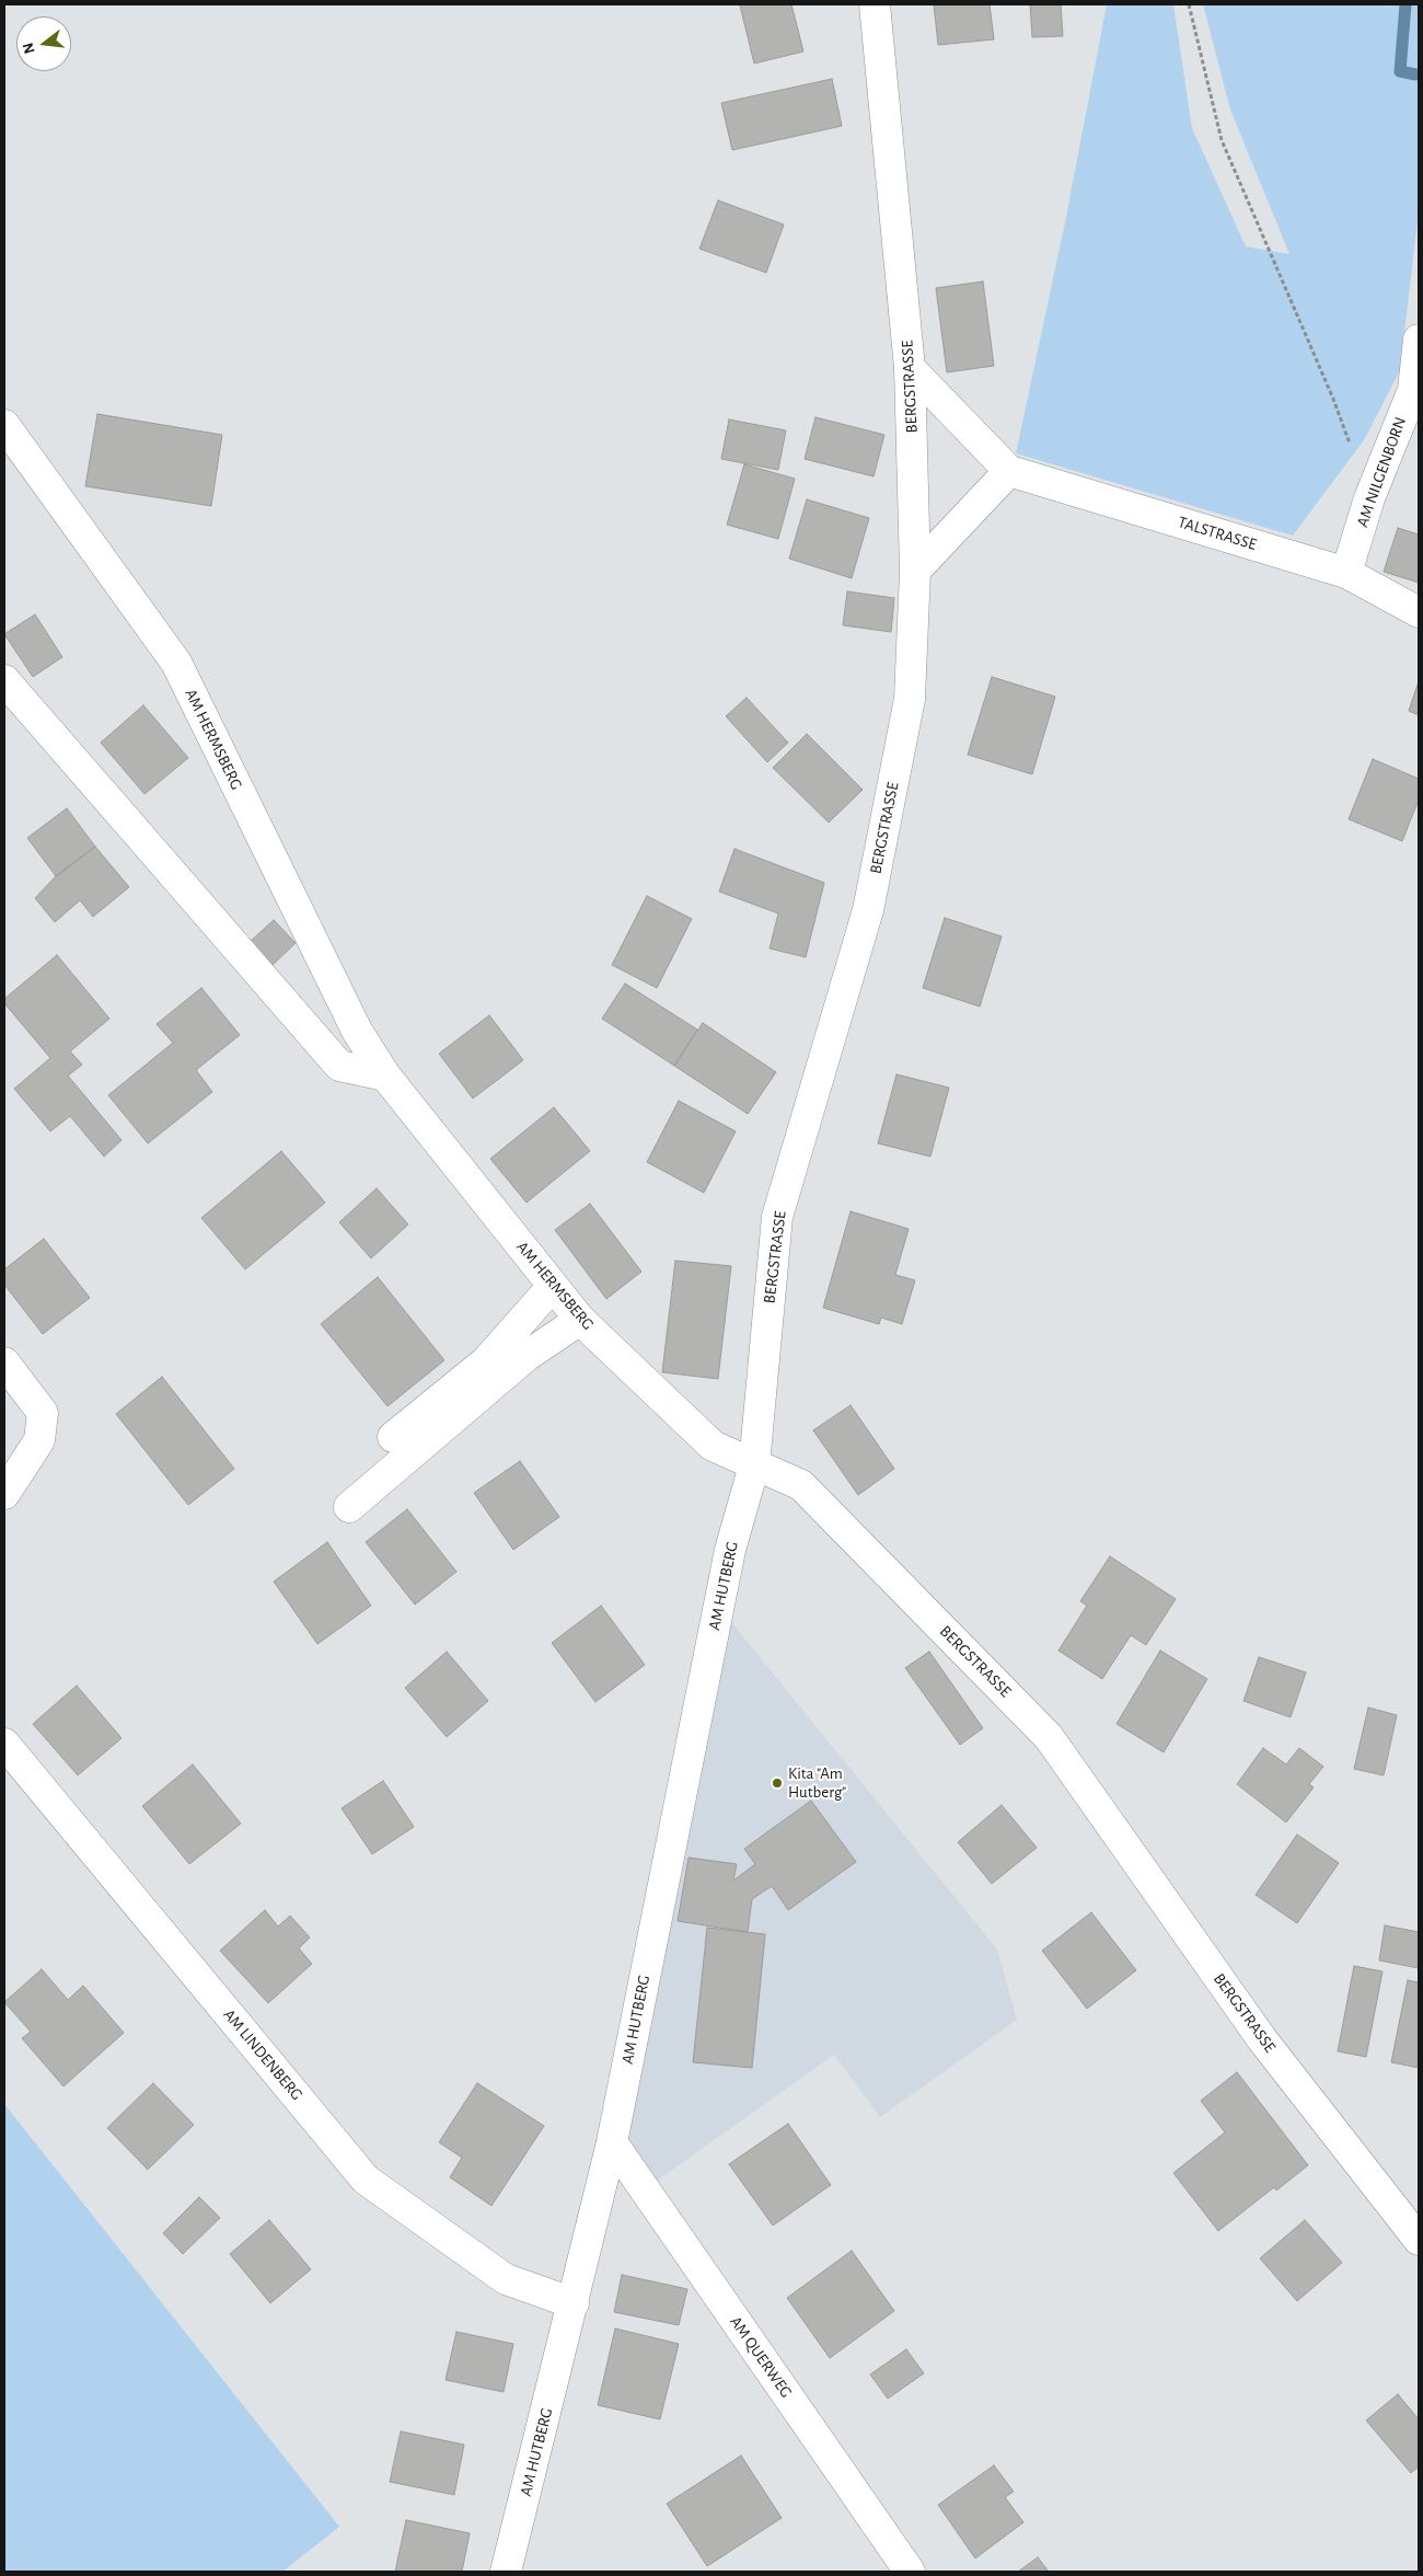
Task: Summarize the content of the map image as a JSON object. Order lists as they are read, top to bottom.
{
  "streets": {
    "street": [
      "BERGSTRASSE",
      "AM NILGENBORN",
      "TALSTRASSE",
      "AM HERMSBERG",
      "AM HUTBERG",
      "AM LINDENBERG",
      "AM QUERWEG"
    ]
  },
  "crossings": [
    ["BERGSTRASSE", "TALSTRASSE"],
    ["BERGSTRASSE", "AM HERMSBERG"],
    ["BERGSTRASSE", "AM HUTBERG"],
    ["AM NILGENBORN", "TALSTRASSE"],
    ["AM HERMSBERG", "AM HUTBERG"],
    ["AM HUTBERG", "AM LINDENBERG"],
    ["AM HUTBERG", "AM QUERWEG"]
  ],
  "places": ["Kita \"Am Hutberg\""],
  "north": "left"
}
